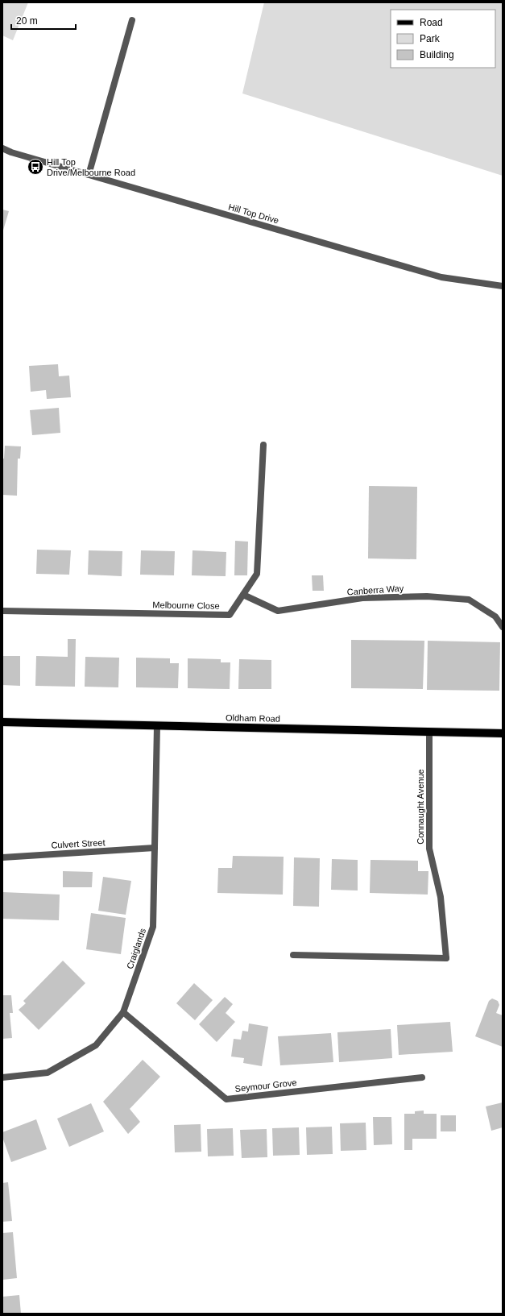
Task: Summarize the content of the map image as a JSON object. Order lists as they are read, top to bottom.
{
  "streets": {
    "main road": ["Oldham Road"],
    "street": [
      "Hill Top Drive",
      "Canberra Way",
      "Melbourne Close",
      "Connaught Avenue",
      "Culvert Street",
      "Craiglands",
      "Seymour Grove"
    ]
  },
  "crossings": [
    ["Canberra Way", "Melbourne Close"],
    ["Oldham Road", "Connaught Avenue"],
    ["Oldham Road", "Craiglands"],
    ["Culvert Street", "Craiglands"],
    ["Craiglands", "Seymour Grove"]
  ],
  "places": {
    "bus stop": ["Hill Top Drive/Melbourne Road"]
  },
  "legend": ["Road", "Park", "Building"],
  "scale_bar": "20 m"
}
